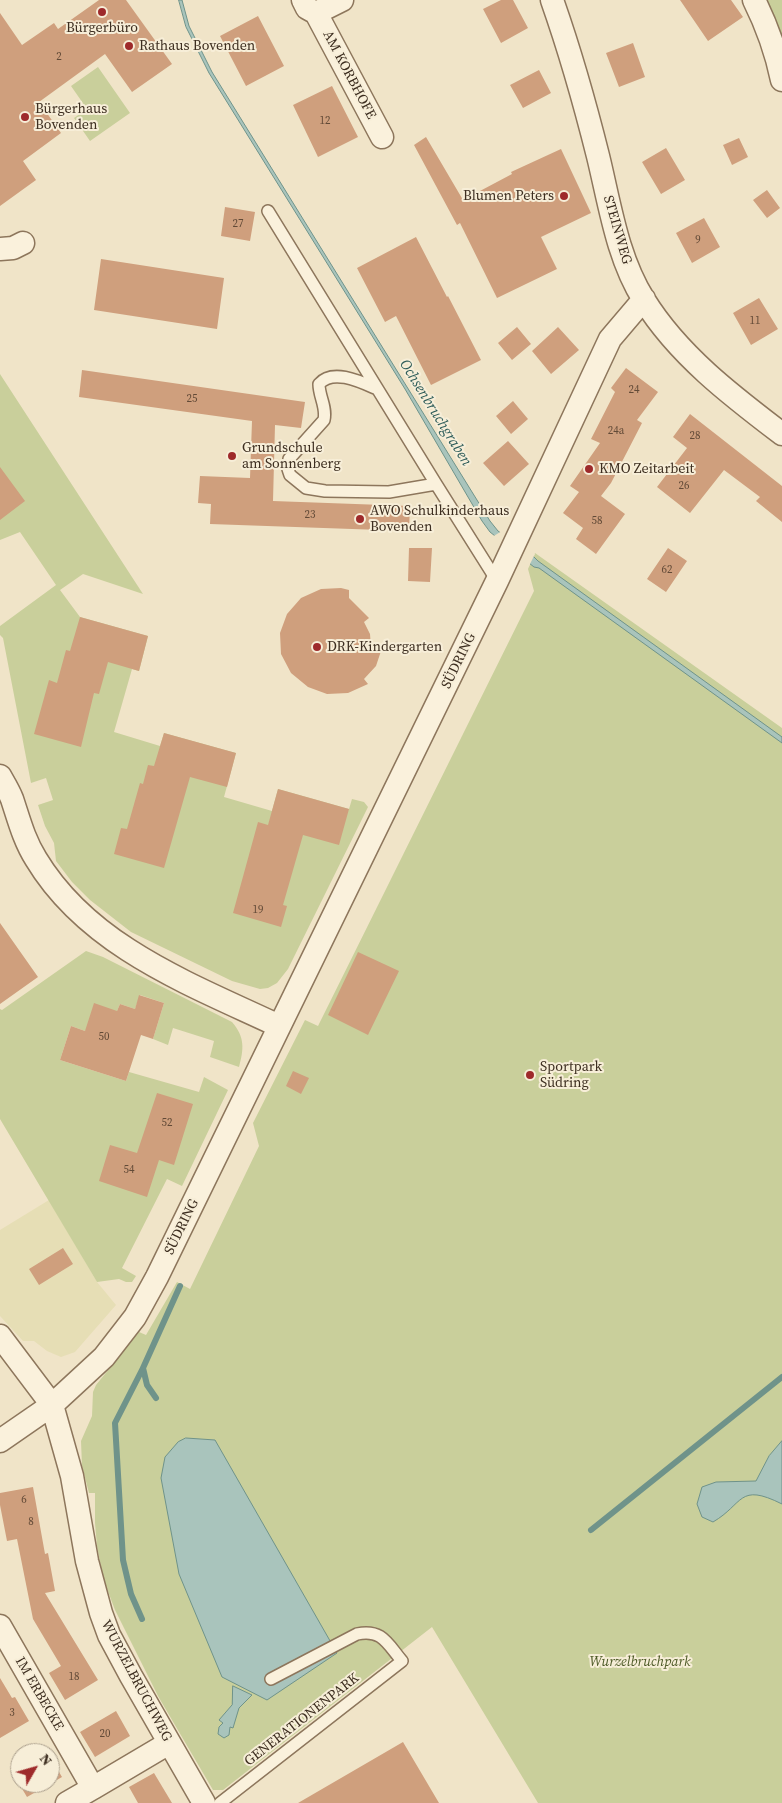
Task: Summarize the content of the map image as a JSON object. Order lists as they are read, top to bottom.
{
  "streets": {
    "street": [
      "AM KORBHOFE",
      "STEINWEG",
      "SÜDRING",
      "WURZELBRUCHWEG",
      "IM ERBECKE"
    ],
    "lane": ["GENERATIONENPARK"]
  },
  "crossings": [
    ["STEINWEG", "SÜDRING"],
    ["SÜDRING", "WURZELBRUCHWEG"]
  ],
  "water": ["Ochsenbruchgraben"],
  "parks": ["Wurzelbruchpark"],
  "places": [
    "Bürgerbüro",
    "Rathaus Bovenden",
    "Bürgerhaus Bovenden",
    "Blumen Peters",
    "Grundschule am Sonnenberg",
    "KMO Zeitarbeit",
    "AWO Schulkinderhaus Bovenden",
    "DRK-Kindergarten",
    "Sportpark Südring"
  ],
  "house_numbers": [
    "2",
    "12",
    "27",
    "9",
    "11",
    "24",
    "25",
    "24a",
    "28",
    "26",
    "23",
    "58",
    "62",
    "19",
    "50",
    "52",
    "54",
    "6",
    "8",
    "18",
    "3",
    "20"
  ],
  "north": "top right"
}
